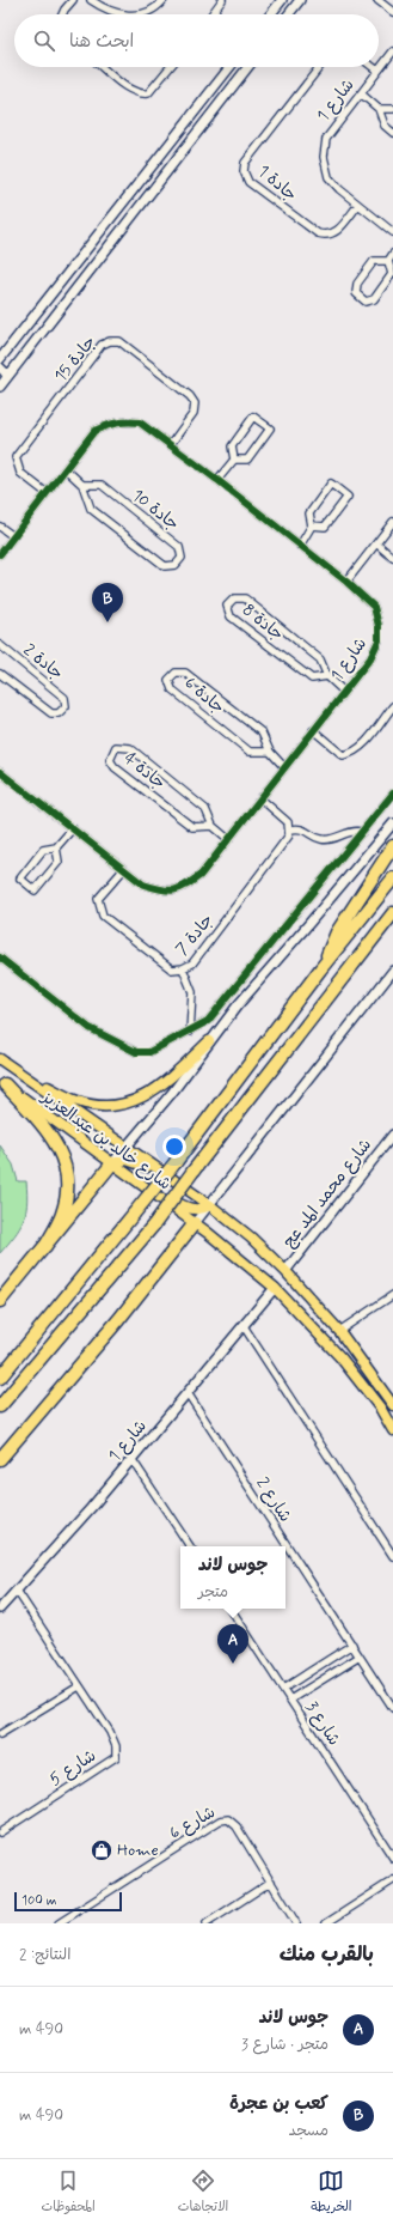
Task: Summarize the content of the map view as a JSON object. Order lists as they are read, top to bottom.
{
  "streets": {
    "main road": ["شارع خالد بن عبدالعزيز"],
    "street": [
      "شارع 1",
      "جادة 1",
      "جادة 15",
      "جادة 10",
      "جادة 8",
      "جادة 2",
      "جادة 6",
      "جادة 4",
      "جادة 7",
      "شارع محمد المد عج",
      "شارع 2",
      "شارع 3",
      "شارع 5",
      "شارع 6"
    ]
  },
  "crossings": [
    ["شارع 1", "جادة 1"],
    ["شارع 1", "جادة 15"],
    ["شارع 1", "جادة 10"],
    ["شارع 1", "جادة 8"],
    ["شارع 1", "جادة 6"],
    ["شارع 1", "جادة 4"],
    ["شارع 1", "جادة 7"],
    ["شارع 1", "شارع خالد بن عبدالعزيز"],
    ["شارع 1", "شارع 2"],
    ["شارع 1", "شارع 5"],
    ["شارع خالد بن عبدالعزيز", "شارع محمد المد عج"]
  ],
  "places": {
    "shop": ["Home"]
  },
  "scale_bar": "100 m",
  "page": {
    "search": "ابحث هنا",
    "pins": ["B", "A"],
    "popup": ["جوس لاند", "متجر"],
    "scale": "100 m",
    "heading": ["بالقرب منك", "النتائج: 2"],
    "list": [
      {
        "mark": "A",
        "name": "جوس لاند",
        "note": "متجر · شارع 3",
        "value": "490 m"
      },
      {
        "mark": "B",
        "name": "كعب بن عجرة",
        "note": "مسجد",
        "value": "490 m"
      }
    ],
    "nav": ["الخريطة", "الاتجاهات", "المحفوظات"]
  }
}
